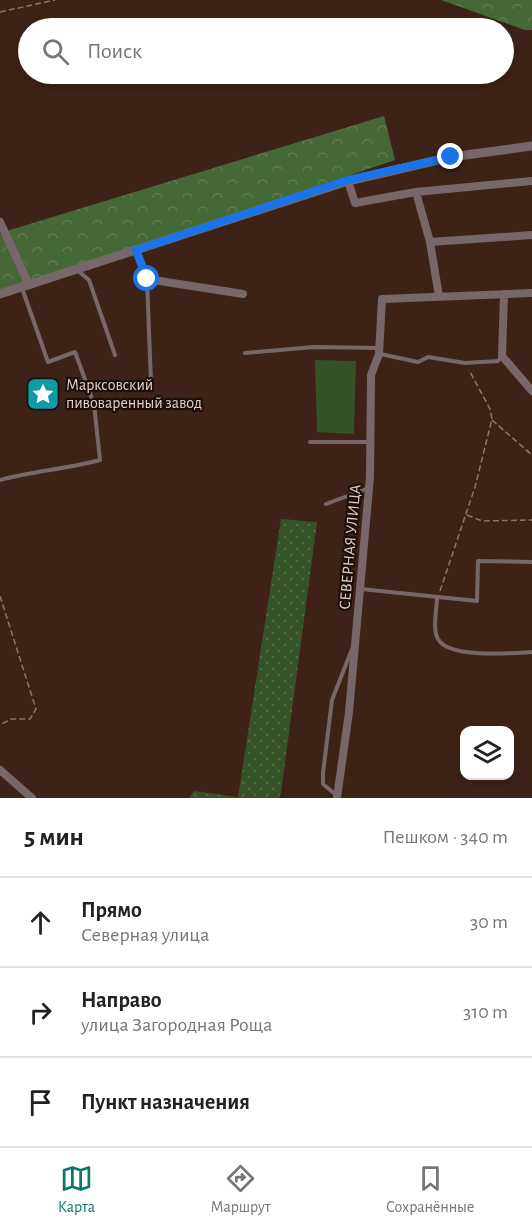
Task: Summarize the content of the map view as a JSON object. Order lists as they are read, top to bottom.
{
  "streets": {
    "street": ["СЕВЕРНАЯ УЛИЦА"]
  },
  "places": {
    "place": ["Марксовский пивоваренный завод"]
  },
  "page": {
    "search": "Поиск",
    "heading": ["5 мин", "Пешком · 340 m"],
    "list": [
      ["Прямо", "Северная улица", "30 m"],
      ["Направо", "улица Загородная Роща", "310 m"],
      "Пункт назначения"
    ],
    "nav": ["Карта", "Маршрут", "Сохранённые"]
  }
}
